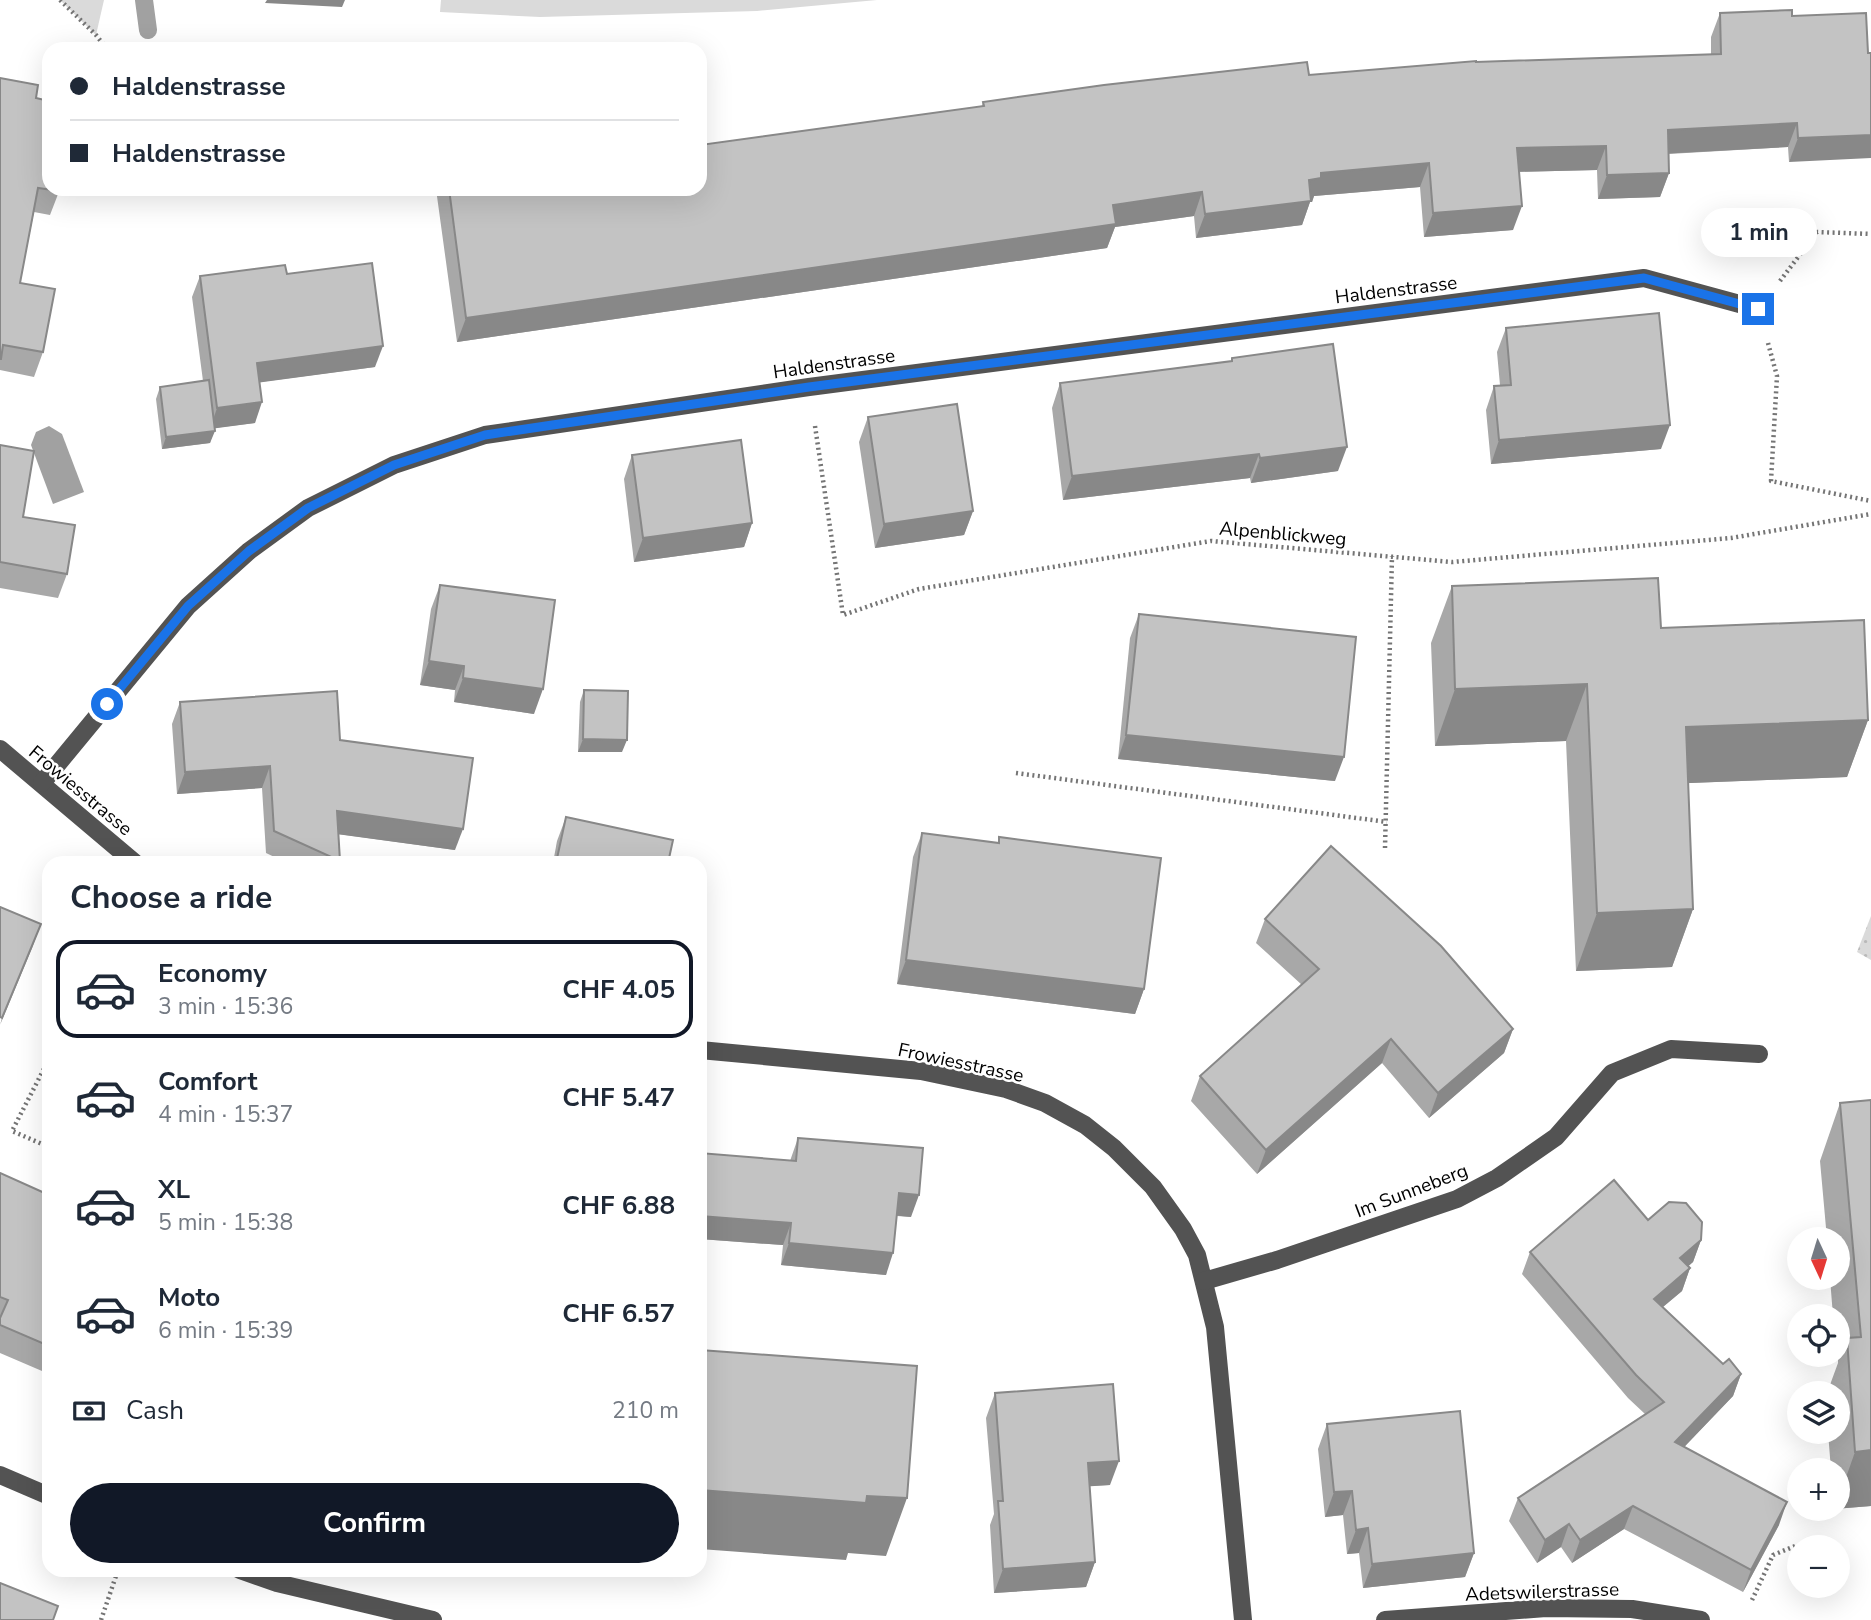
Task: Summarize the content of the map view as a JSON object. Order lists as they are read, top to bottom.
{
  "streets": {
    "street": [
      "Haldenstrasse",
      "Frowiesstrasse",
      "Im Sunneberg",
      "Adetswilerstrasse"
    ],
    "path": ["Alpenblickweg"]
  },
  "crossings": [
    ["Haldenstrasse", "Alpenblickweg"],
    ["Haldenstrasse", "Frowiesstrasse"],
    ["Frowiesstrasse", "Im Sunneberg"]
  ],
  "north": "bottom",
  "page": {
    "banner": ["Haldenstrasse", "Haldenstrasse"],
    "bubble": "1 min",
    "heading": "Choose a ride",
    "list": [
      {
        "name": "Economy",
        "note": "3 min · 15:36",
        "value": "CHF 4.05"
      },
      {
        "name": "Comfort",
        "note": "4 min · 15:37",
        "value": "CHF 5.47"
      },
      {
        "name": "XL",
        "note": "5 min · 15:38",
        "value": "CHF 6.88"
      },
      {
        "name": "Moto",
        "note": "6 min · 15:39",
        "value": "CHF 6.57"
      }
    ],
    "map_buttons": ["+", "−"],
    "pay": ["Cash", "210 m"],
    "buttons": "Confirm"
  }
}
